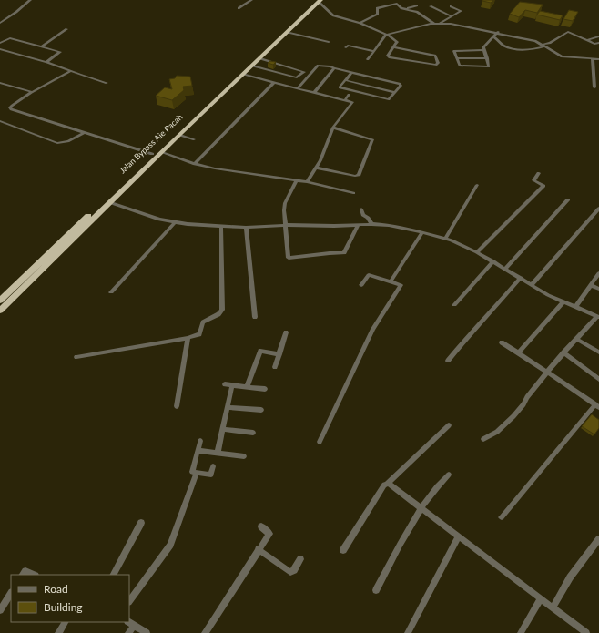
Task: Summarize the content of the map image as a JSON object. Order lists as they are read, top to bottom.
{
  "streets": {
    "highway": ["Jalan Bypass Aie Pacah"]
  },
  "legend": ["Road", "Building"]
}
